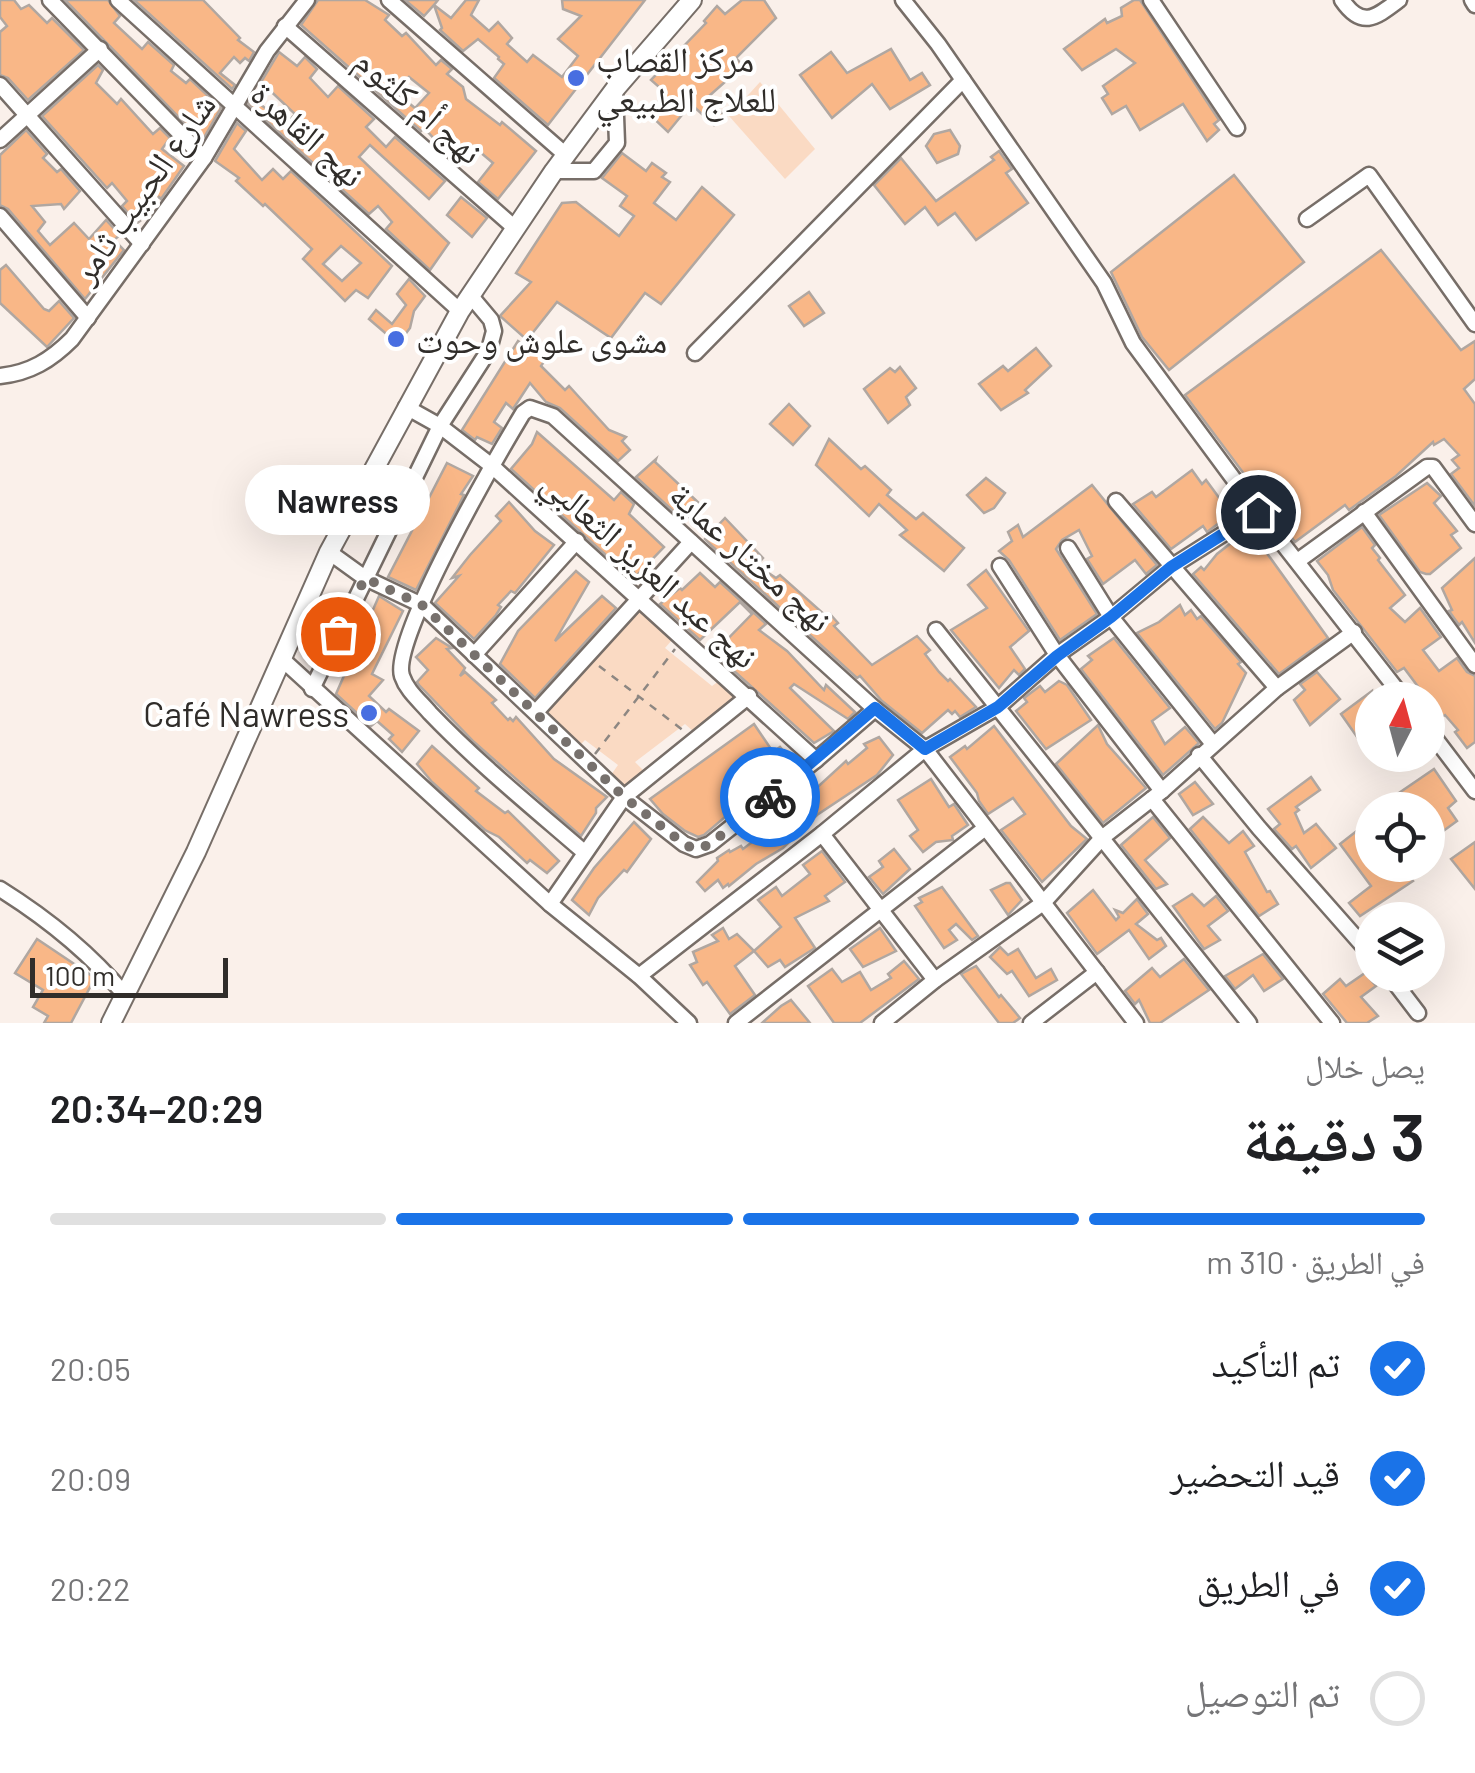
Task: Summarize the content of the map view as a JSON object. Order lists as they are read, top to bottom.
{
  "streets": {
    "street": [
      "نهج أم كلثوم",
      "نهج القاهرة",
      "شارع الحبيب ثامر",
      "نهج مختار عماية",
      "نهج عبد العزيز الثعالبي"
    ]
  },
  "crossings": [
    ["نهج أم كلثوم", "شارع الحبيب ثامر"],
    ["نهج القاهرة", "شارع الحبيب ثامر"],
    ["نهج القاهرة", "نهج عبد العزيز الثعالبي"],
    ["نهج مختار عماية", "نهج عبد العزيز الثعالبي"]
  ],
  "places": [
    "مركز القصاب للعلاج الطبيعي",
    "مشوى علوش وحوت",
    "Nawress",
    "Café Nawress"
  ],
  "scale_bar": "100 m",
  "north": "top",
  "page": {
    "bubble": "Nawress",
    "scale": "100 m",
    "heading": ["3 دقيقة", "يصل خلال", "20:29–20:34"],
    "bar": "في الطريق · 310 m",
    "list": [
      ["تم التأكيد", "20:05"],
      ["قيد التحضير", "20:09"],
      ["في الطريق", "20:22"],
      "تم التوصيل"
    ]
  }
}
